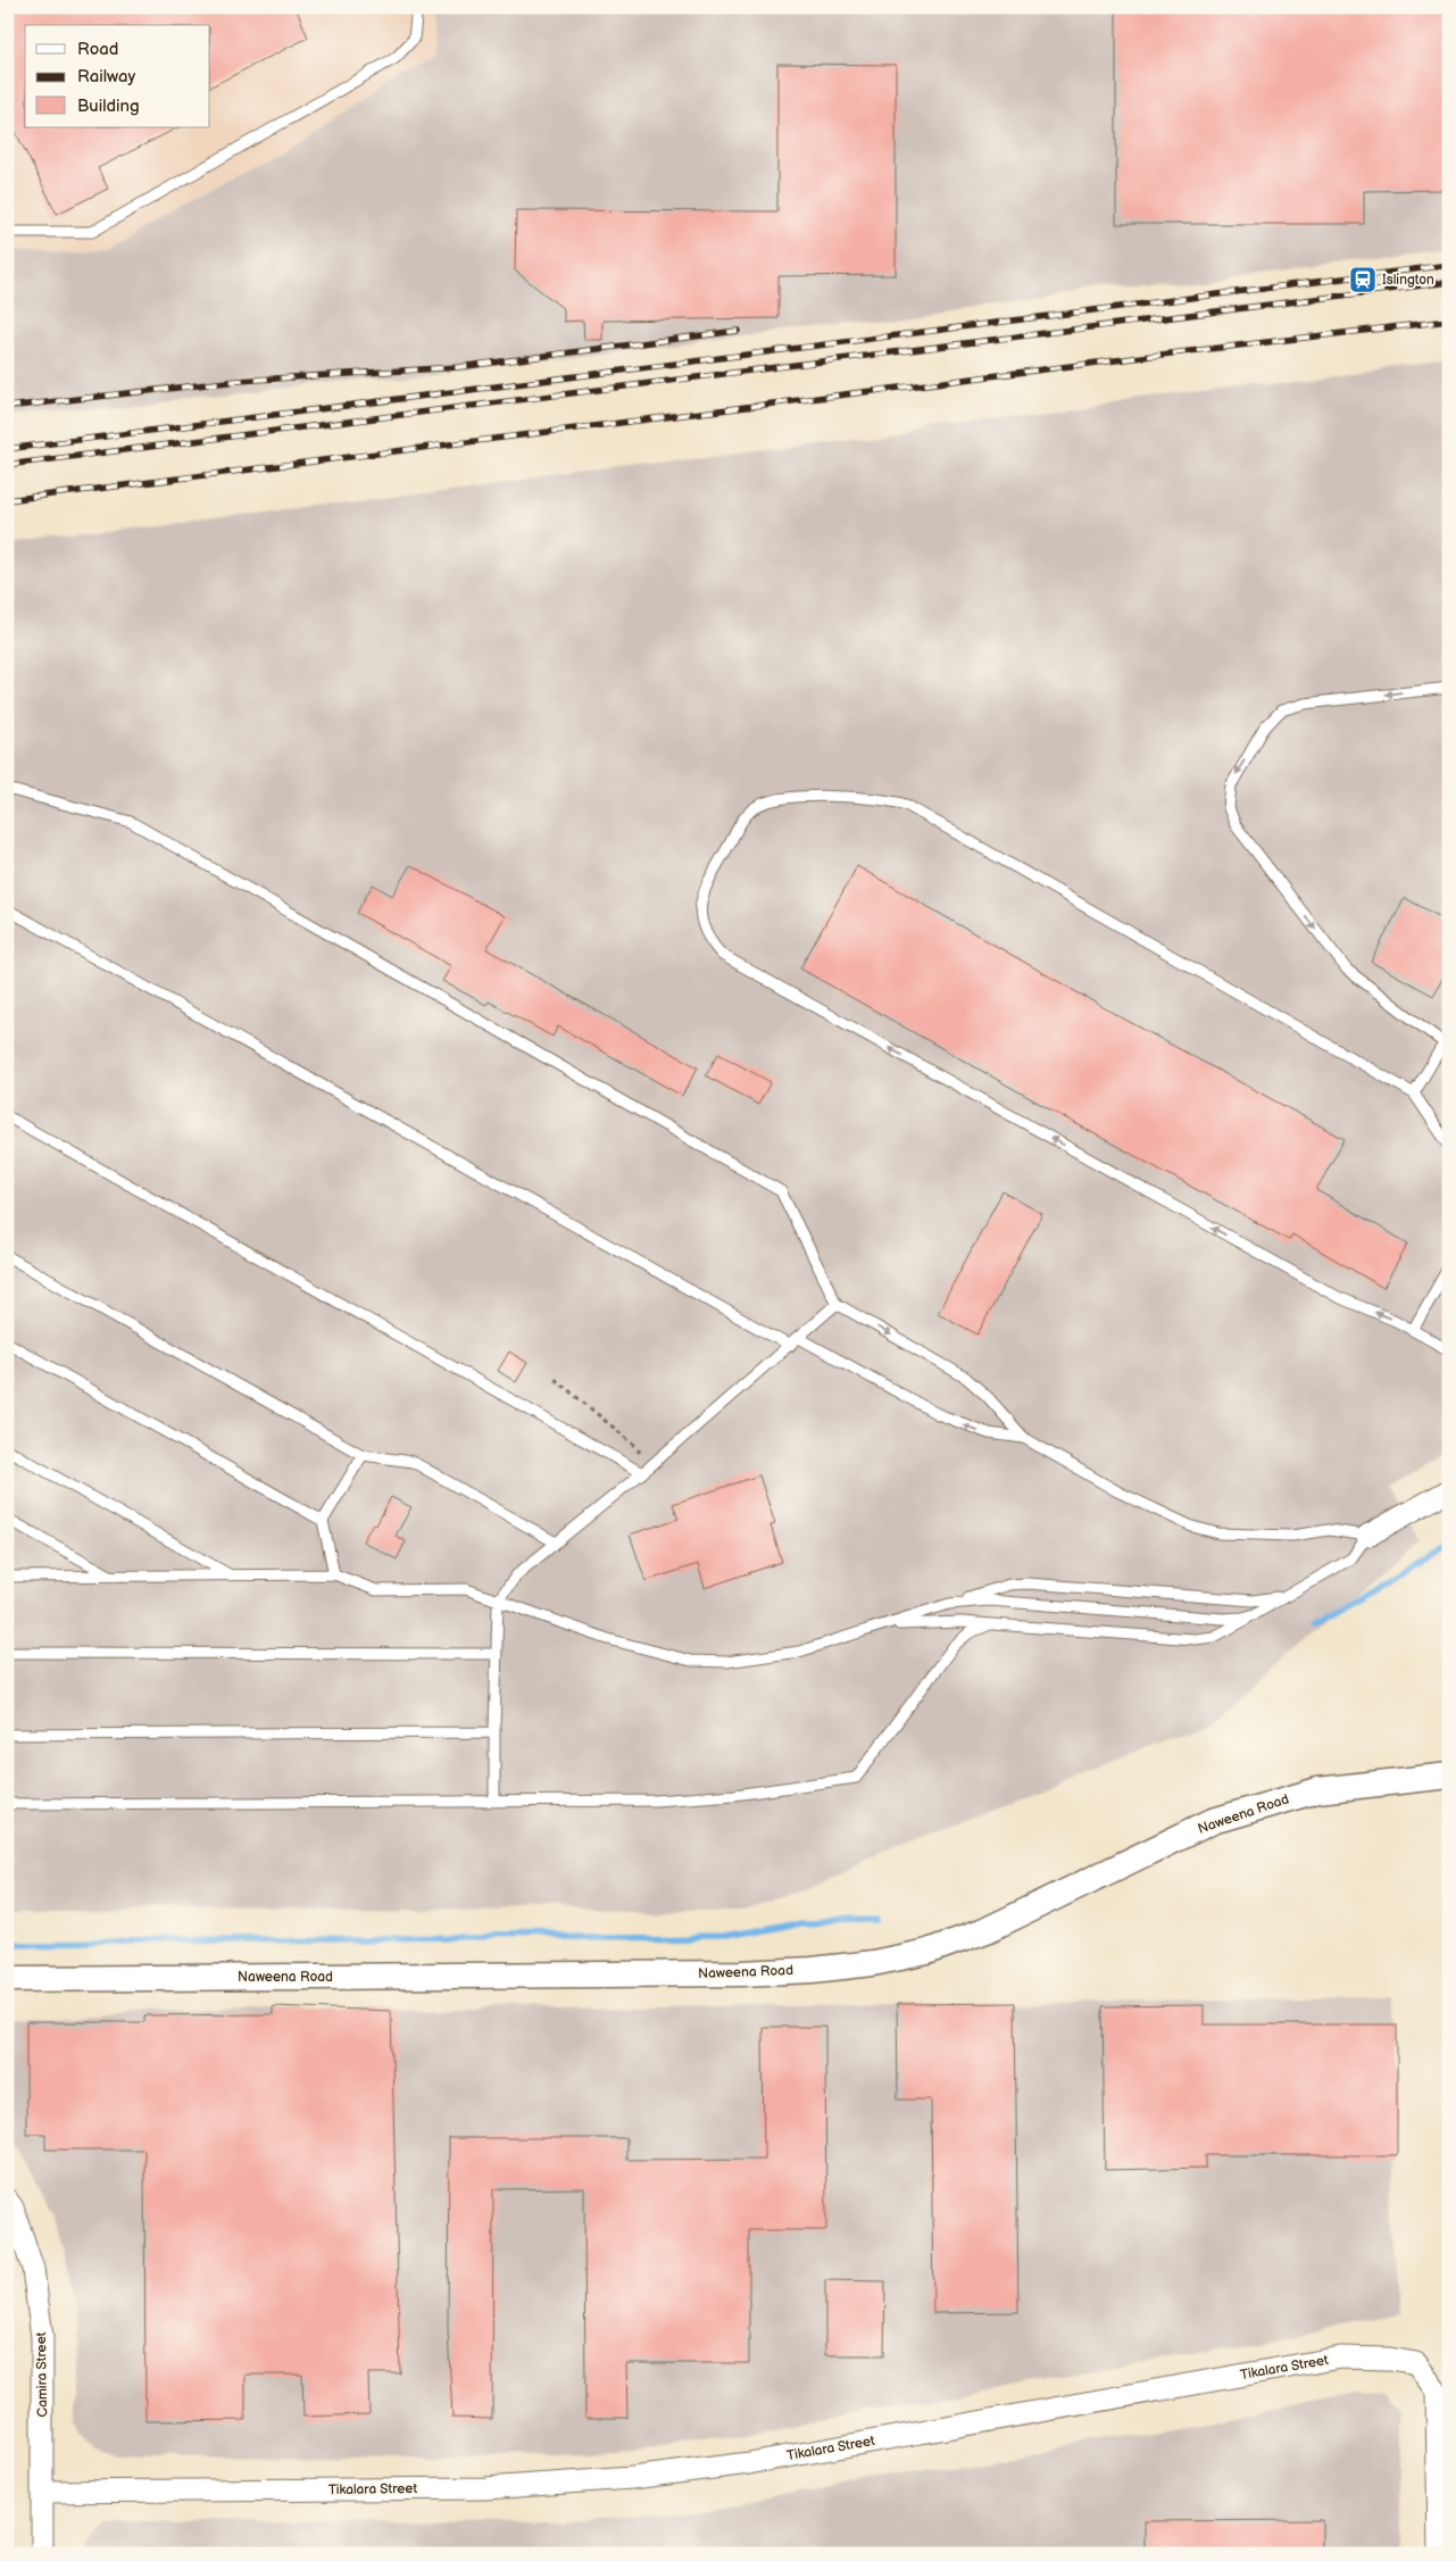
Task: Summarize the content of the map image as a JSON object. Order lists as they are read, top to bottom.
{
  "streets": {
    "street": ["Naweena Road", "Tikalara Street", "Camira Street"]
  },
  "crossings": [
    ["Tikalara Street", "Camira Street"]
  ],
  "places": {
    "station": ["Islington"]
  },
  "legend": ["Road", "Railway", "Building"]
}
